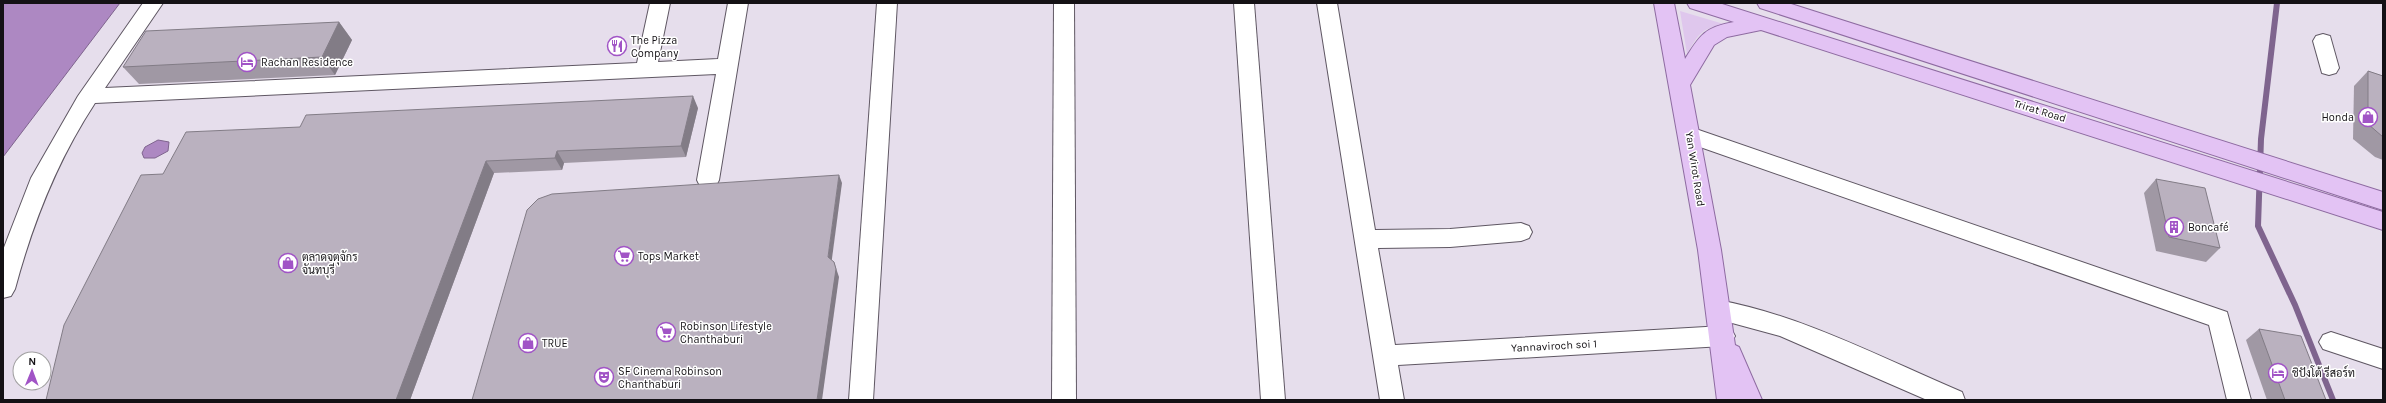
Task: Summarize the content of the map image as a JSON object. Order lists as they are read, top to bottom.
{
  "streets": {
    "main road": ["Trirat Road", "Yan Wirot Road"],
    "street": ["Yannaviroch soi 1"]
  },
  "crossings": [
    ["Yan Wirot Road", "Yannaviroch soi 1"]
  ],
  "places": {
    "restaurant": ["The Pizza Company"],
    "hotel": ["Rachan Residence", "ชิปังโต้ รีสอร์ท"],
    "shop": ["Honda", "ตลาดจตุจักร จันทบุรี", "TRUE"],
    "building": ["Boncafé"],
    "supermarket": ["Tops Market", "Robinson Lifestyle Chanthaburi"],
    "theatre": ["SF Cinema Robinson Chanthaburi"]
  },
  "north": "top"
}
